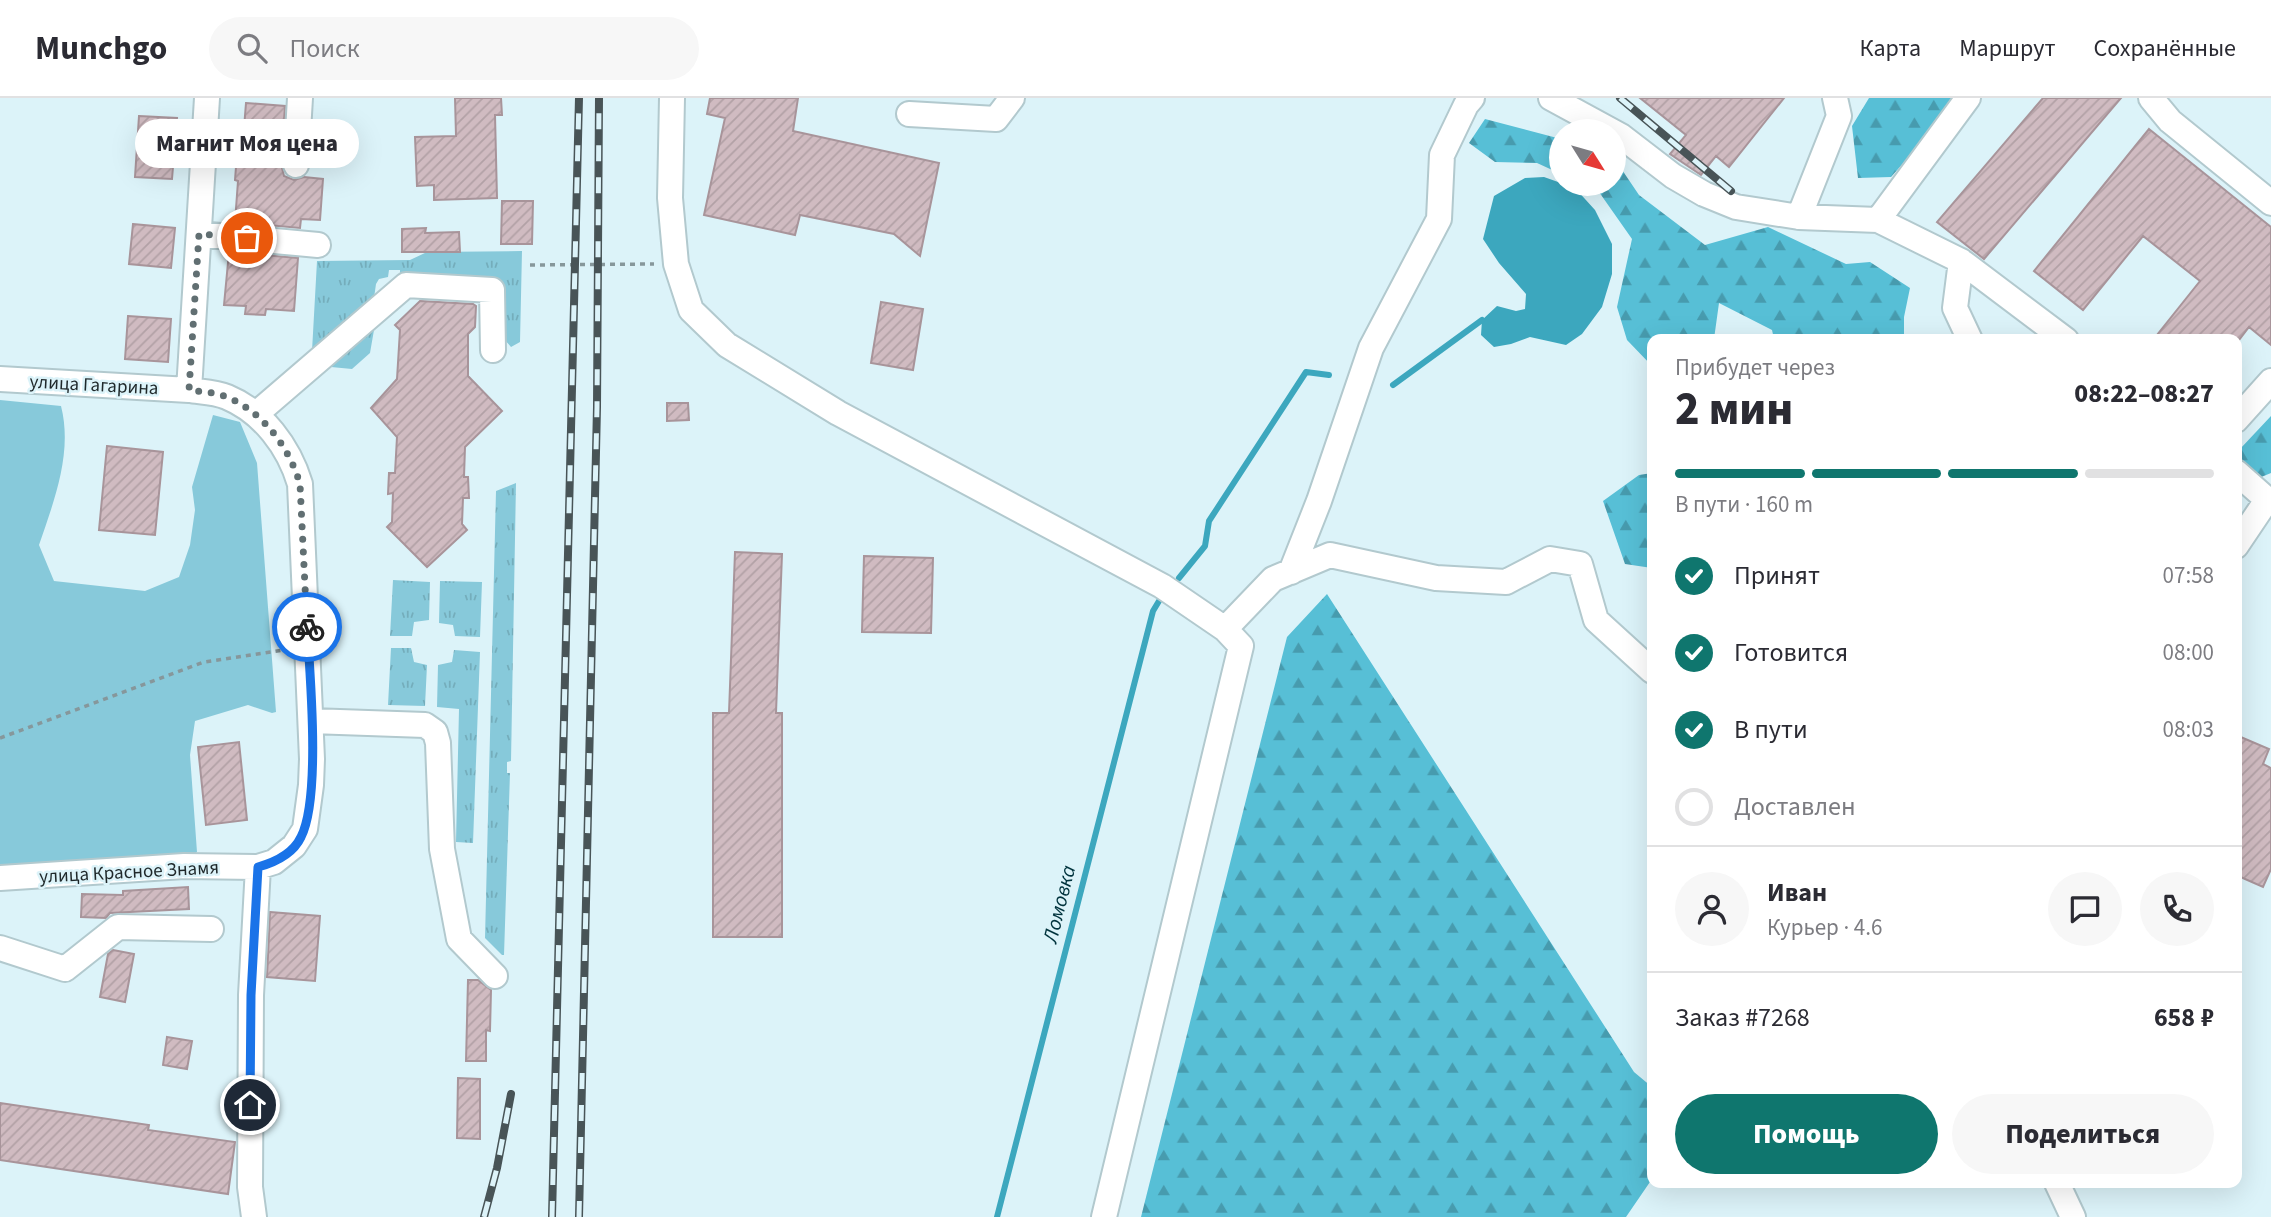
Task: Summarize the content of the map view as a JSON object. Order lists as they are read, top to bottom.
{
  "streets": {
    "street": ["улица Гагарина", "улица Красное Знамя"]
  },
  "water": ["Ломовка"],
  "places": ["Магнит Моя цена"],
  "north": "bottom right",
  "page": {
    "header": "Munchgo",
    "search": "Поиск",
    "nav": ["Карта", "Маршрут", "Сохранённые"],
    "bubble": "Магнит Моя цена",
    "heading": ["2 мин", "Прибудет через", "08:22–08:27"],
    "panel": [
      "Иван",
      "Курьер · 4.6",
      "Заказ #7268",
      "658 ₽"
    ],
    "bar": "В пути · 160 m",
    "list": [
      ["Принят", "07:58"],
      ["Готовится", "08:00"],
      ["В пути", "08:03"],
      "Доставлен"
    ],
    "buttons": ["Помощь", "Поделиться"]
  }
}
